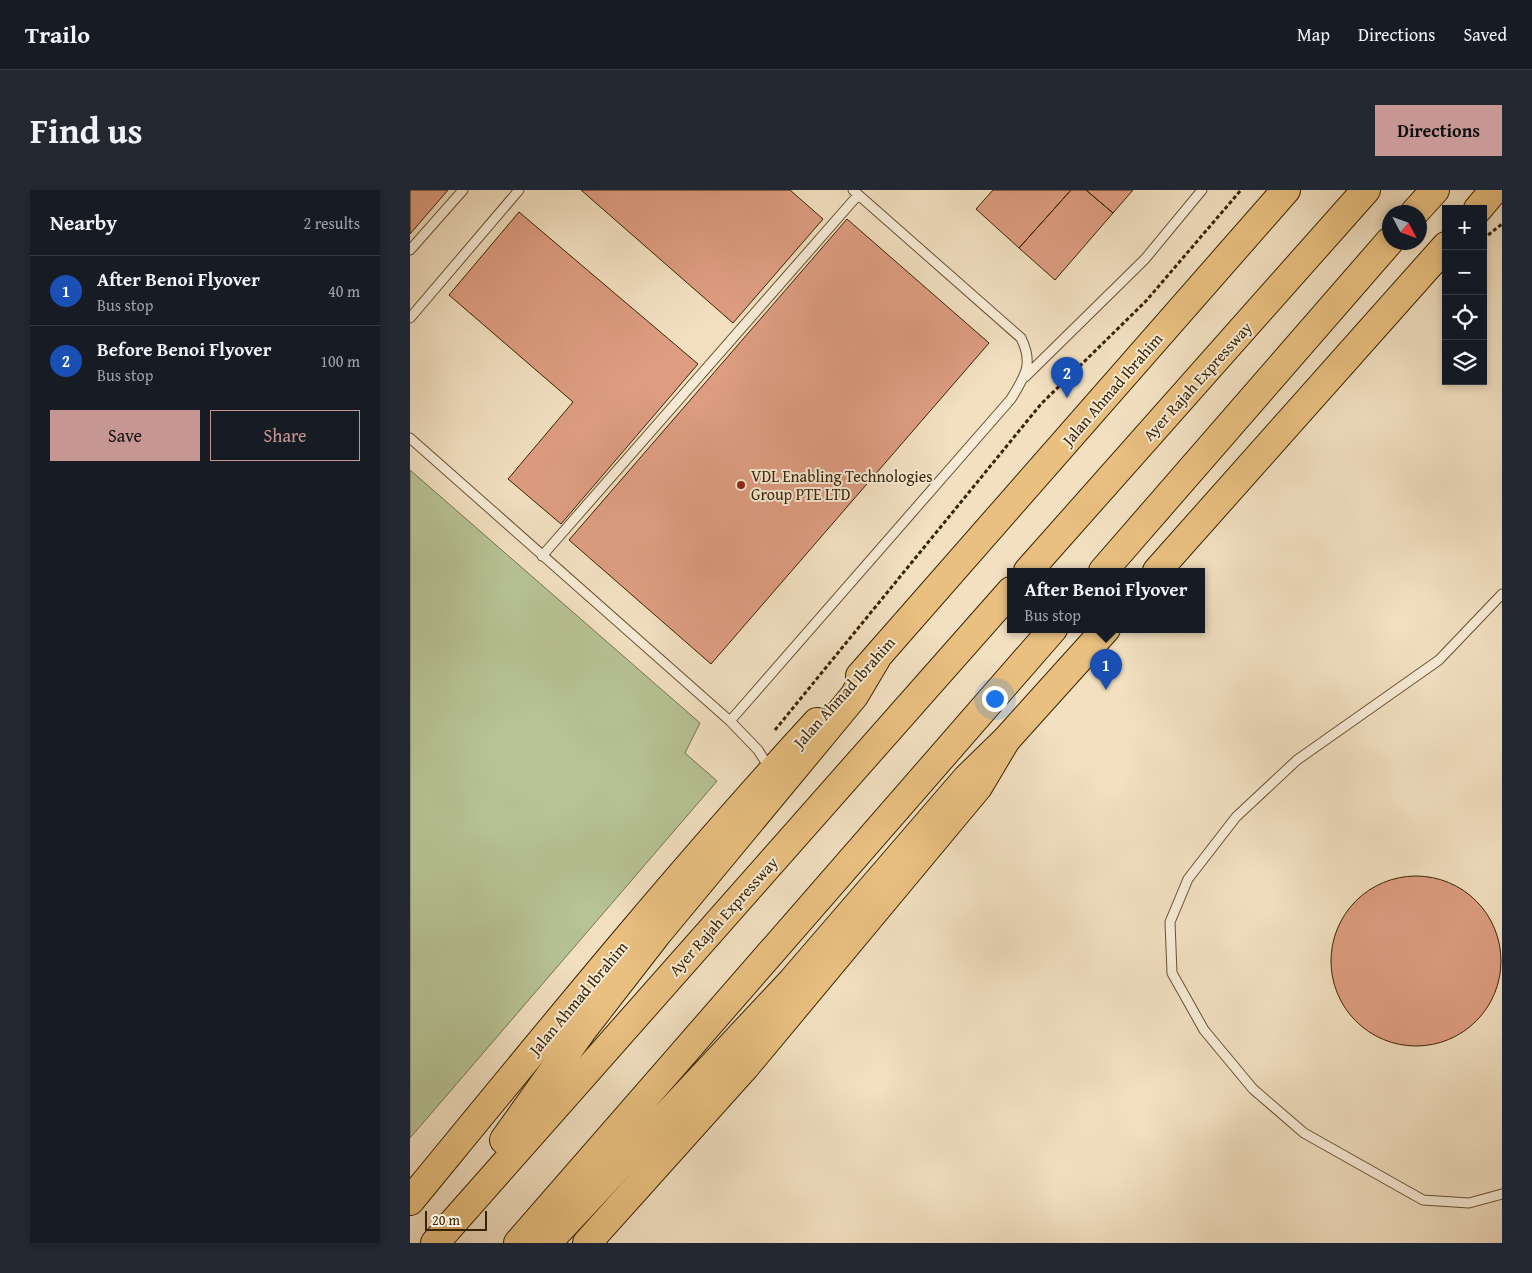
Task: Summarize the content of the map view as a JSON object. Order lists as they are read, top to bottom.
{
  "streets": {
    "main road": ["Ayer Rajah Expressway", "Jalan Ahmad Ibrahim"]
  },
  "places": ["VDL Enabling Technologies Group PTE LTD"],
  "scale_bar": "20 m",
  "north": "bottom right",
  "page": {
    "header": "Trailo",
    "nav": ["Map", "Directions", "Saved"],
    "title": "Find us",
    "buttons": [
      "Directions",
      ["Save", "Share"]
    ],
    "heading": ["Nearby", "2 results"],
    "map_buttons": ["+", "−"],
    "list": [
      {
        "mark": "1",
        "name": "After Benoi Flyover",
        "note": "Bus stop",
        "value": "40 m"
      },
      {
        "mark": "2",
        "name": "Before Benoi Flyover",
        "note": "Bus stop",
        "value": "100 m"
      }
    ],
    "pins": ["2", "1"],
    "popup": ["After Benoi Flyover", "Bus stop"],
    "scale": "20 m"
  }
}
